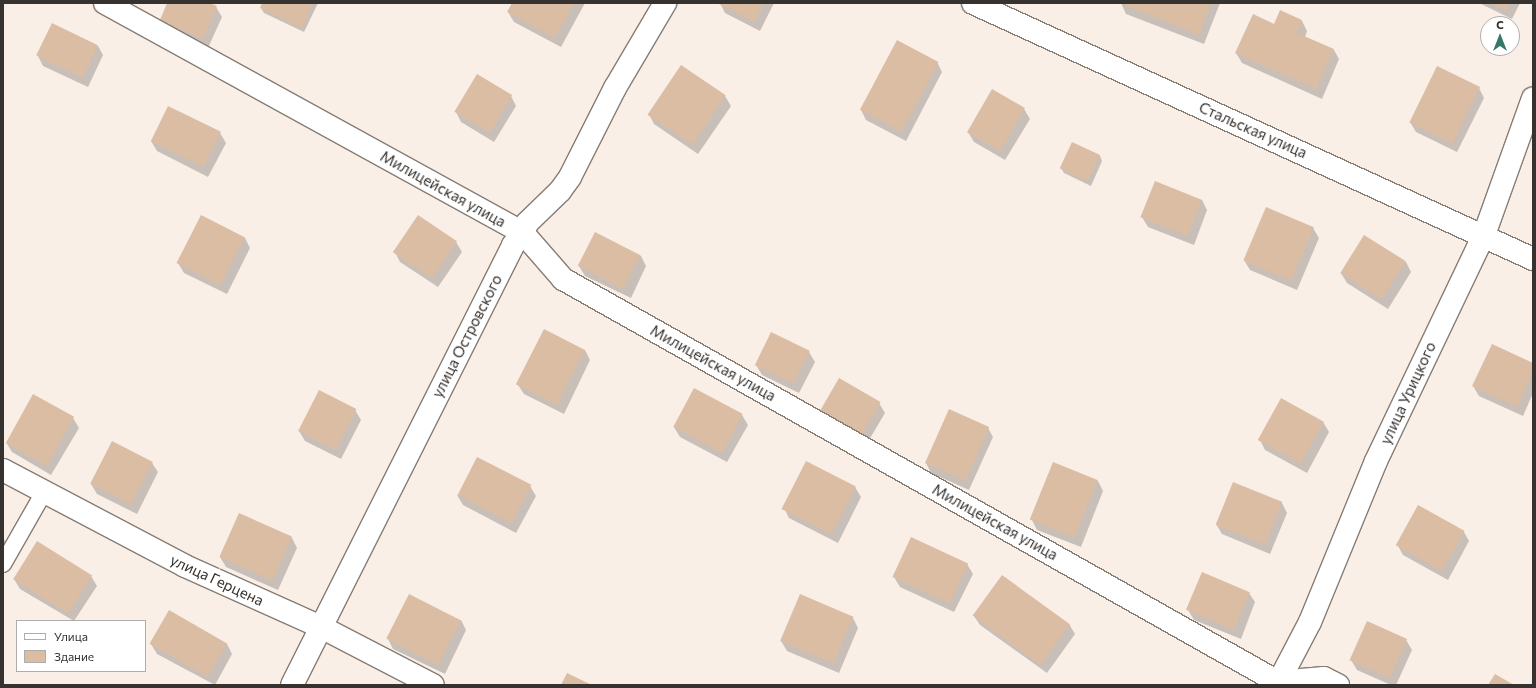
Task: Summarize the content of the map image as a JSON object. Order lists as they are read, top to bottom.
{
  "streets": {
    "street": [
      "Стальская улица",
      "Милицейская улица",
      "улица Островского",
      "улица Урицкого",
      "улица Герцена"
    ]
  },
  "crossings": [
    ["Стальская улица", "улица Урицкого"],
    ["Милицейская улица", "улица Островского"],
    ["Милицейская улица", "улица Урицкого"],
    ["улица Островского", "улица Герцена"]
  ],
  "legend": ["Улица", "Здание"],
  "north": "top"
}
